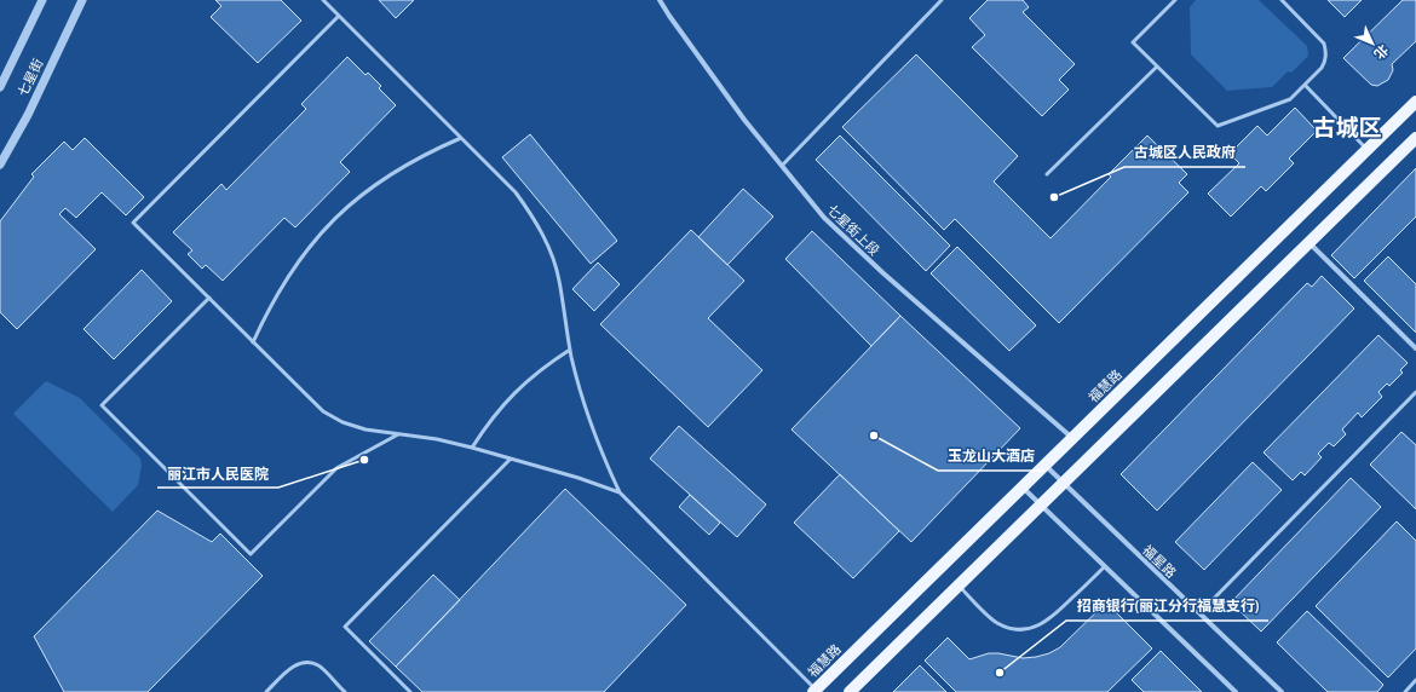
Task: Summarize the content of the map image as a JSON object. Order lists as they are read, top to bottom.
{
  "streets": {
    "main road": ["福慧路"],
    "street": ["七星街", "七星街上段", "福星路"]
  },
  "crossings": [
    ["七星街上段", "福慧路"],
    ["福慧路", "福星路"]
  ],
  "districts": ["古城区"],
  "places": [
    "古城区人民政府",
    "玉龙山大酒店",
    "丽江市人民医院",
    "招商银行(丽江分行福慧支行)"
  ],
  "north": "bottom right"
}
